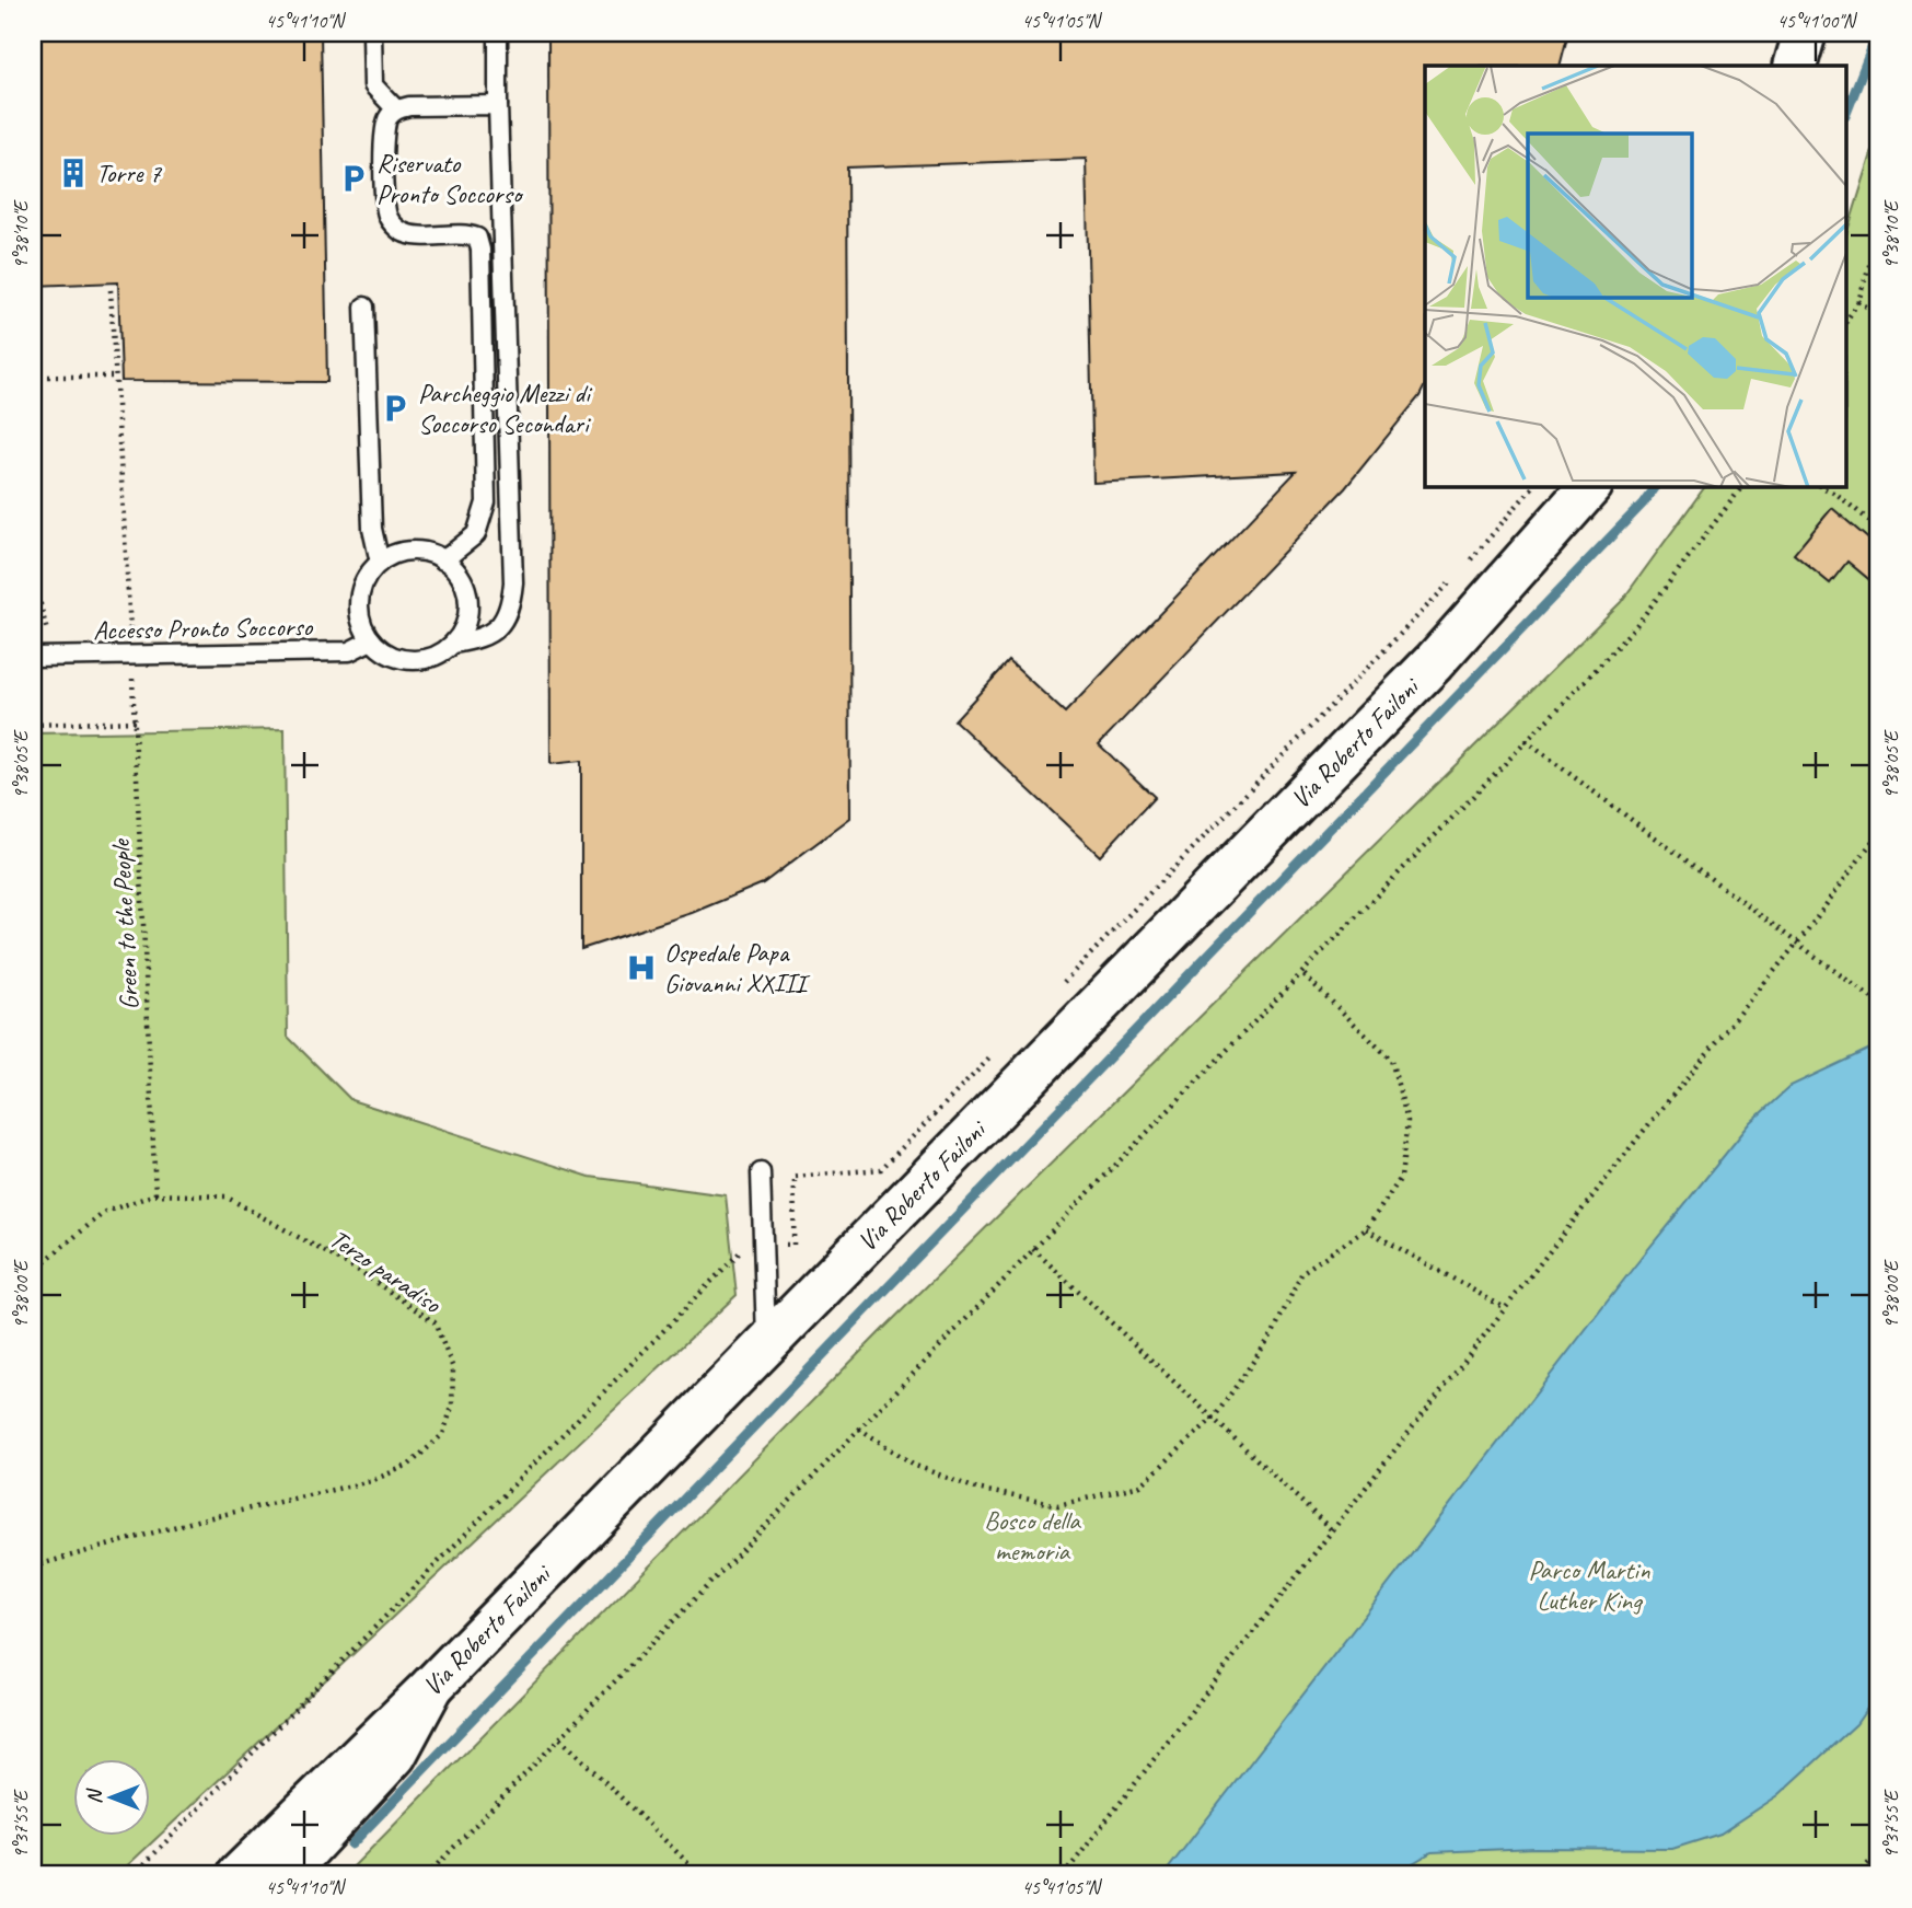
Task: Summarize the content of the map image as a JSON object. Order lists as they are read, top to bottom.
{
  "streets": {
    "main road": ["Via Roberto Failoni"],
    "lane": ["Accesso Pronto Soccorso"],
    "path": ["Green to the People", "Terzo paradiso"]
  },
  "crossings": [
    ["Accesso Pronto Soccorso", "Green to the People"],
    ["Green to the People", "Terzo paradiso"]
  ],
  "parks": ["Bosco della memoria", "Parco Martin Luther King"],
  "places": {
    "building": ["Torre 7"],
    "parking": ["Riservato Pronto Soccorso", "Parcheggio Mezzi di Soccorso Secondari"],
    "hospital": ["Ospedale Papa Giovanni XXIII"]
  },
  "north": "left",
  "coordinates": [
    "45°41'10\"N",
    "45°41'05\"N",
    "45°41'00\"N",
    "9°38'10\"E",
    "9°38'05\"E",
    "9°38'00\"E",
    "9°37'55\"E"
  ]
}
